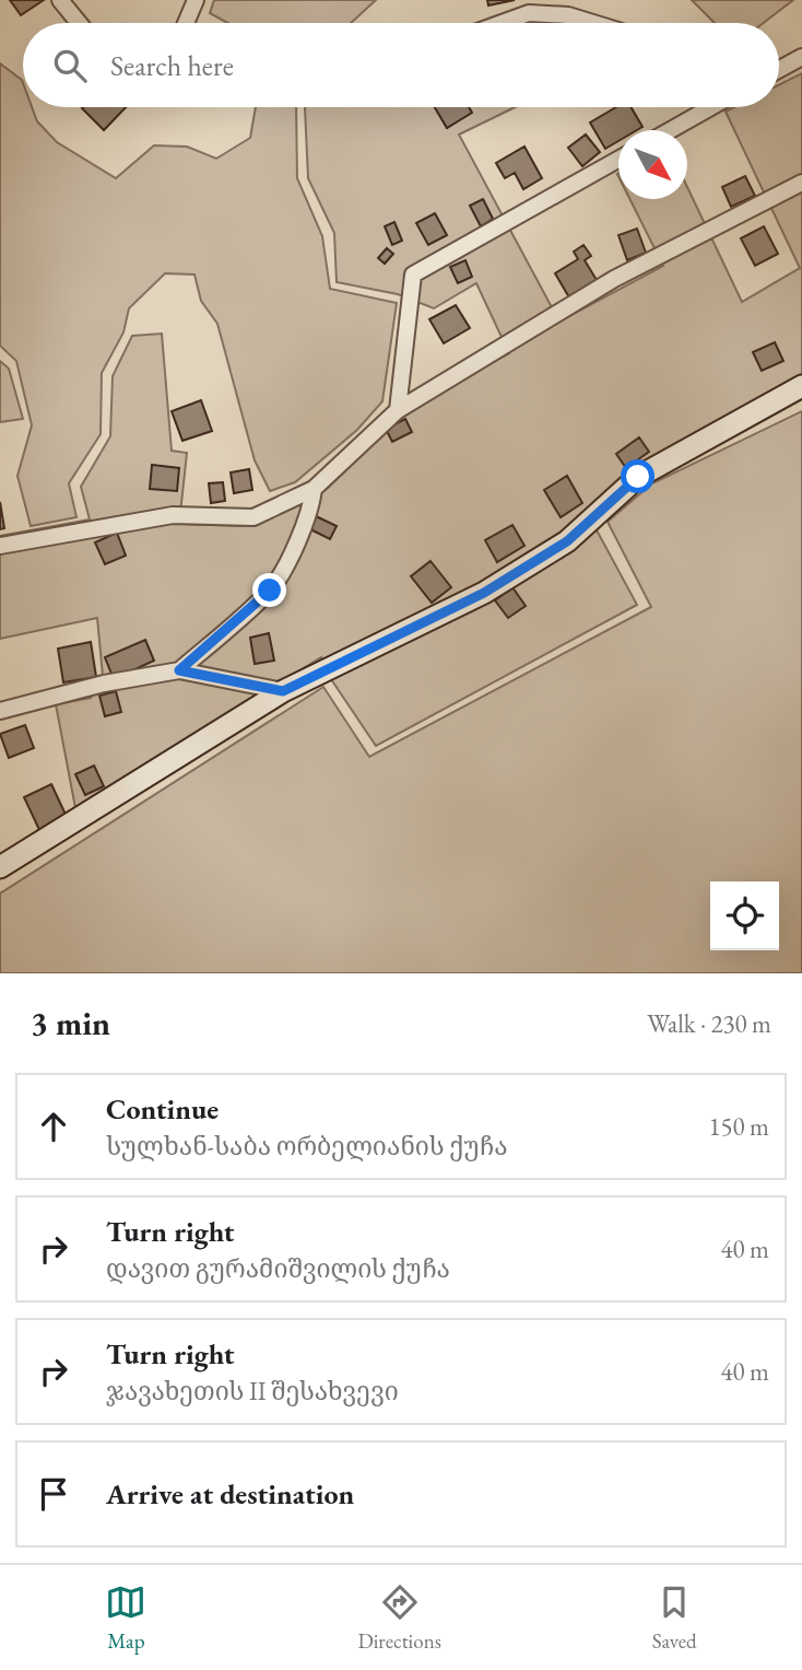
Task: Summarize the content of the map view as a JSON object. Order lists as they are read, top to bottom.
{
  "north": "bottom right",
  "page": {
    "search": "Search here",
    "heading": ["3 min", "Walk · 230 m"],
    "list": [
      ["Continue", "სულხან-საბა ორბელიანის ქუჩა", "150 m"],
      ["Turn right", "დავით გურამიშვილის ქუჩა", "40 m"],
      ["Turn right", "ჯავახეთის II შესახვევი", "40 m"],
      "Arrive at destination"
    ],
    "nav": ["Map", "Directions", "Saved"]
  }
}
